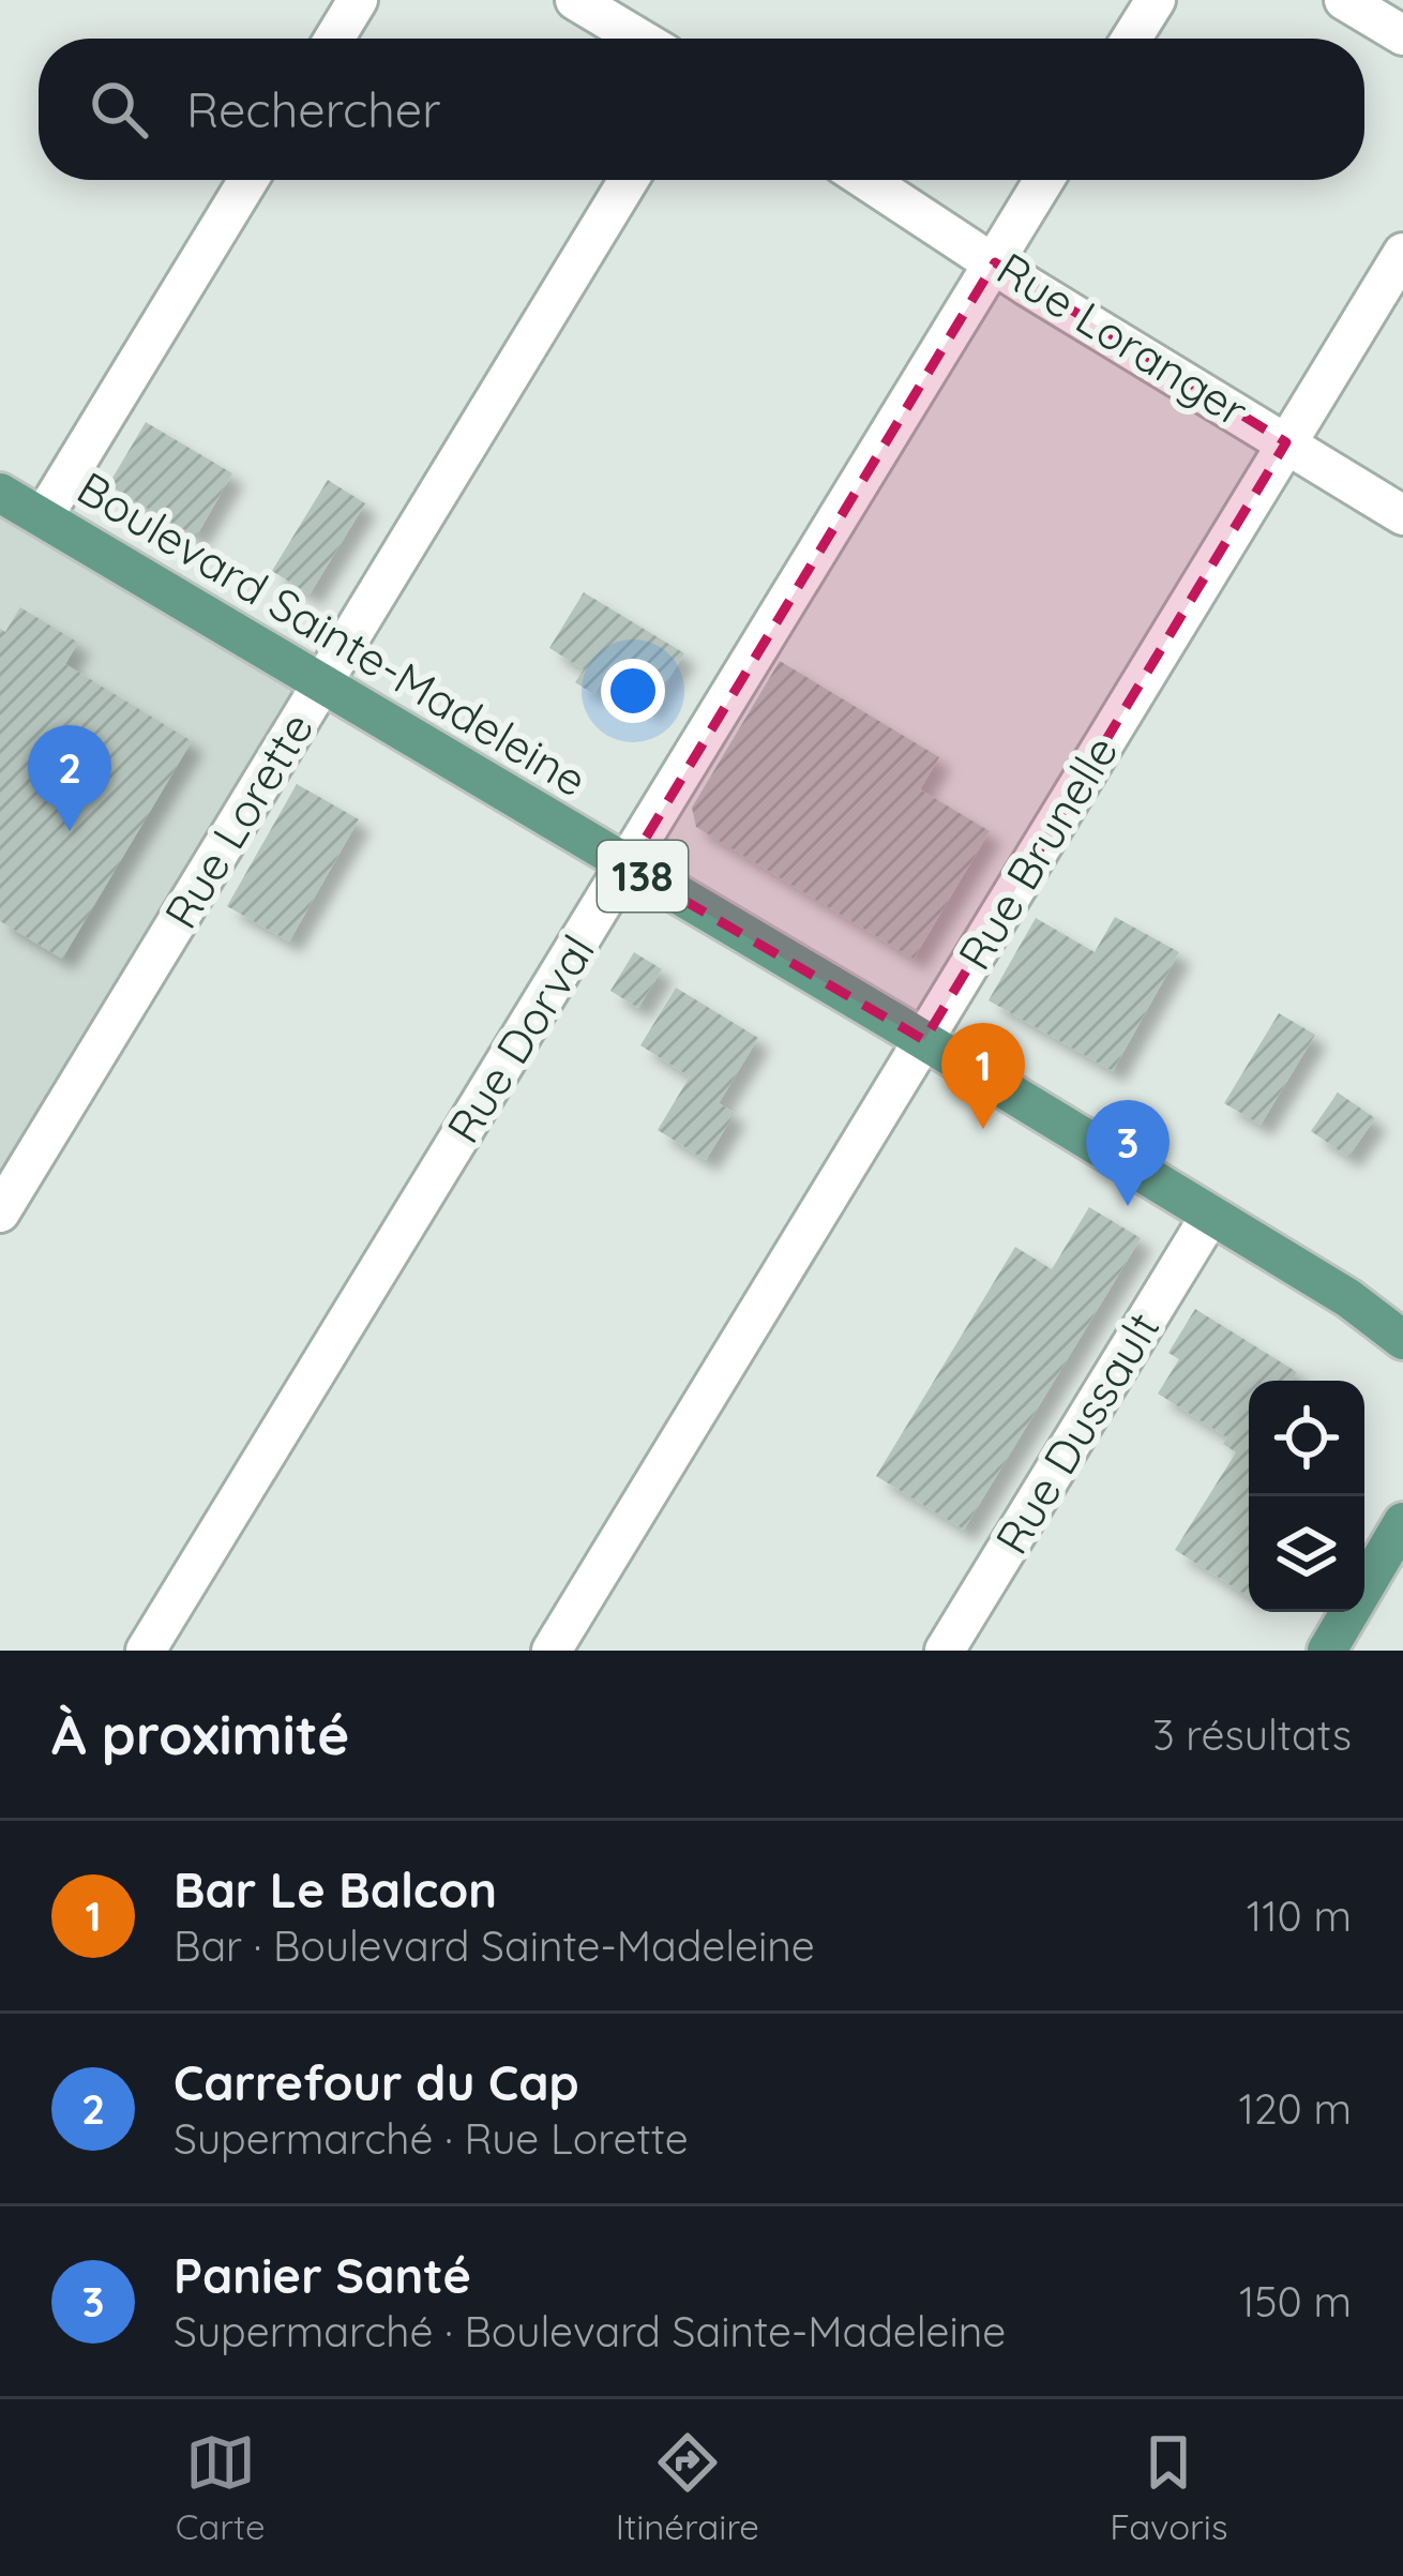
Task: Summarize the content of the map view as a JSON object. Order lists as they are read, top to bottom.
{
  "streets": {
    "main road": ["Boulevard Sainte-Madeleine", "138"],
    "street": [
      "Rue Loranger",
      "Rue Lorette",
      "Rue Brunelle",
      "Rue Dorval",
      "Rue Dussault"
    ]
  },
  "crossings": [
    ["Rue Loranger", "Rue Brunelle"],
    ["Rue Loranger", "Rue Dorval"],
    ["Boulevard Sainte-Madeleine", "Rue Lorette"],
    ["Boulevard Sainte-Madeleine", "Rue Brunelle"],
    ["Boulevard Sainte-Madeleine", "Rue Dorval"],
    ["Boulevard Sainte-Madeleine", "Rue Dussault"]
  ],
  "page": {
    "search": "Rechercher",
    "pins": ["2", "1", "3"],
    "heading": ["À proximité", "3 résultats"],
    "list": [
      {
        "mark": "1",
        "name": "Bar Le Balcon",
        "note": "Bar · Boulevard Sainte-Madeleine",
        "value": "110 m"
      },
      {
        "mark": "2",
        "name": "Carrefour du Cap",
        "note": "Supermarché · Rue Lorette",
        "value": "120 m"
      },
      {
        "mark": "3",
        "name": "Panier Santé",
        "note": "Supermarché · Boulevard Sainte-Madeleine",
        "value": "150 m"
      }
    ],
    "nav": ["Carte", "Itinéraire", "Favoris"]
  }
}
